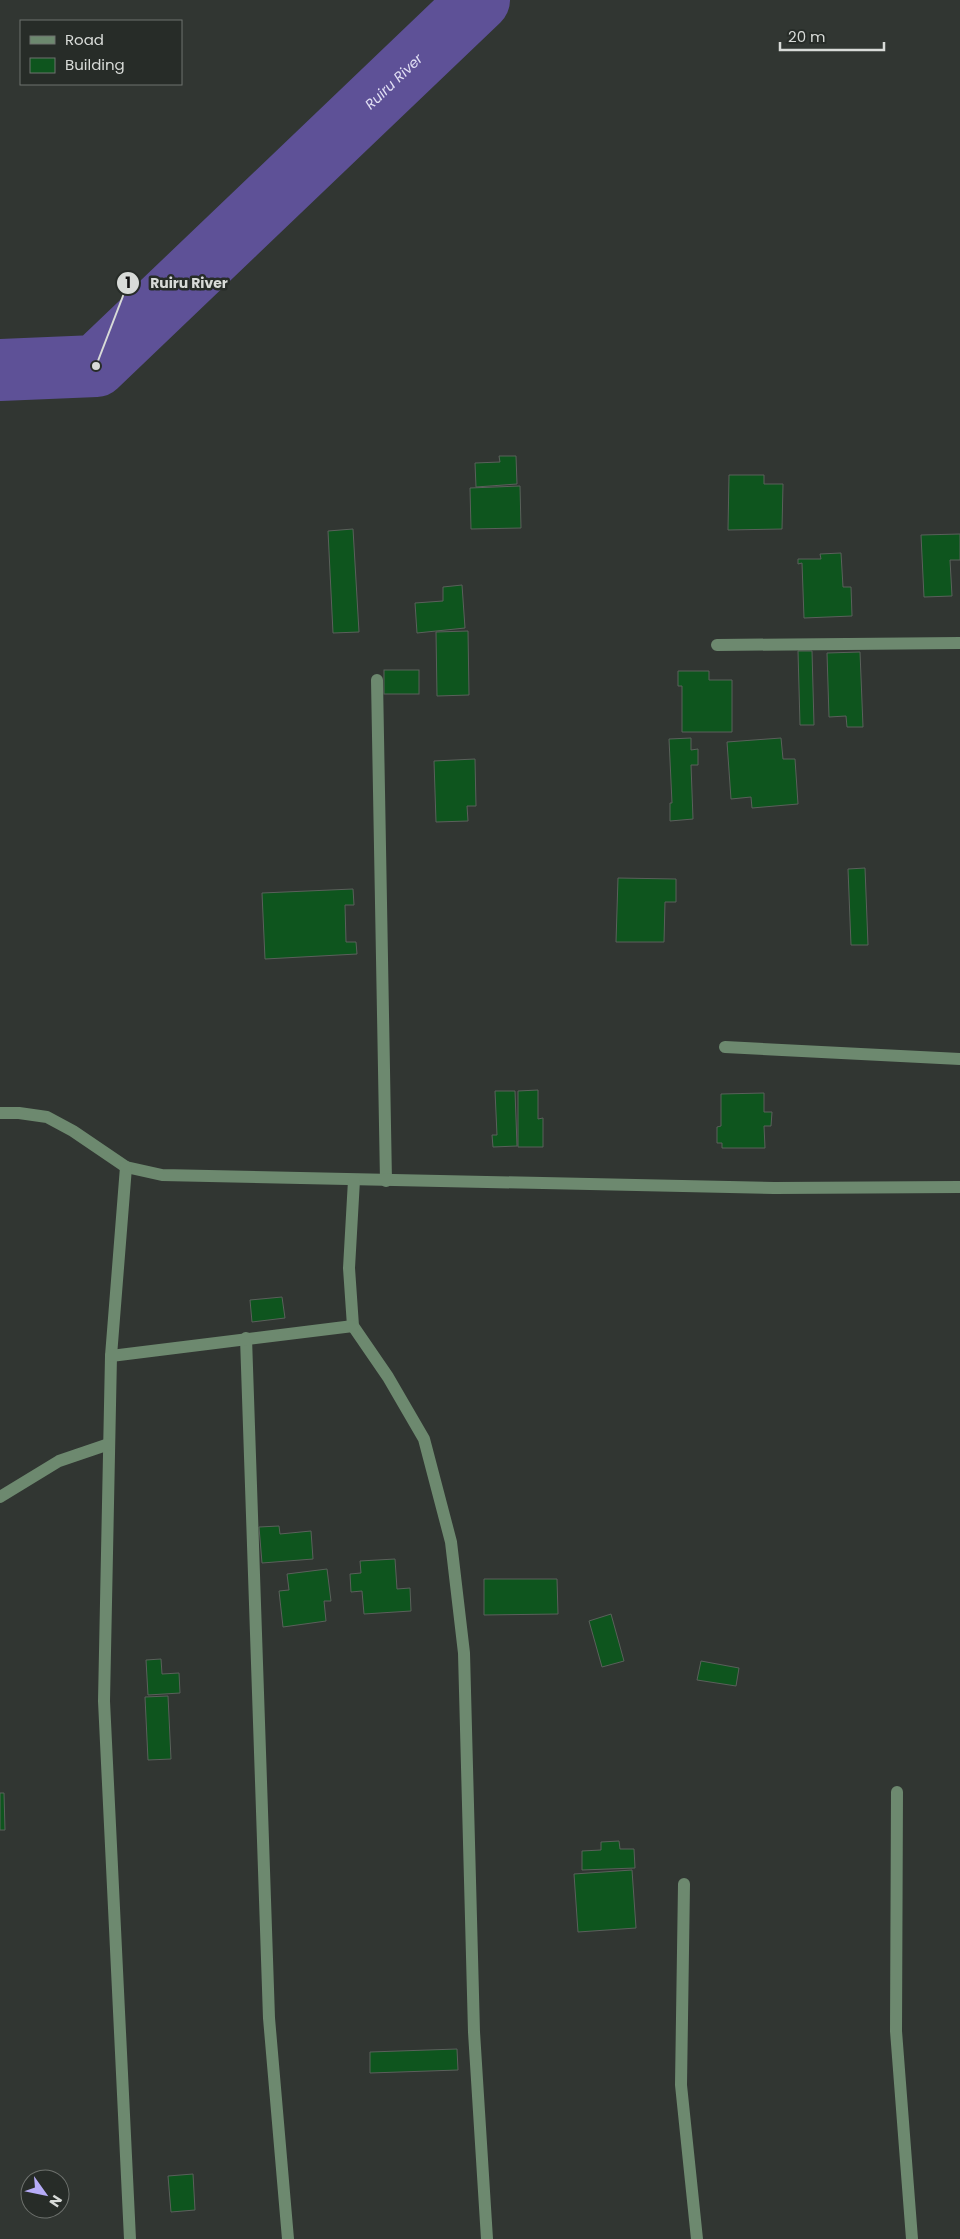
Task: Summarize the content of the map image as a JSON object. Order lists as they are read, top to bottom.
{
  "water": ["Ruiru River"],
  "places": ["Ruiru River"],
  "legend": ["Road", "Building"],
  "scale_bar": "20 m",
  "north": "bottom right"
}
